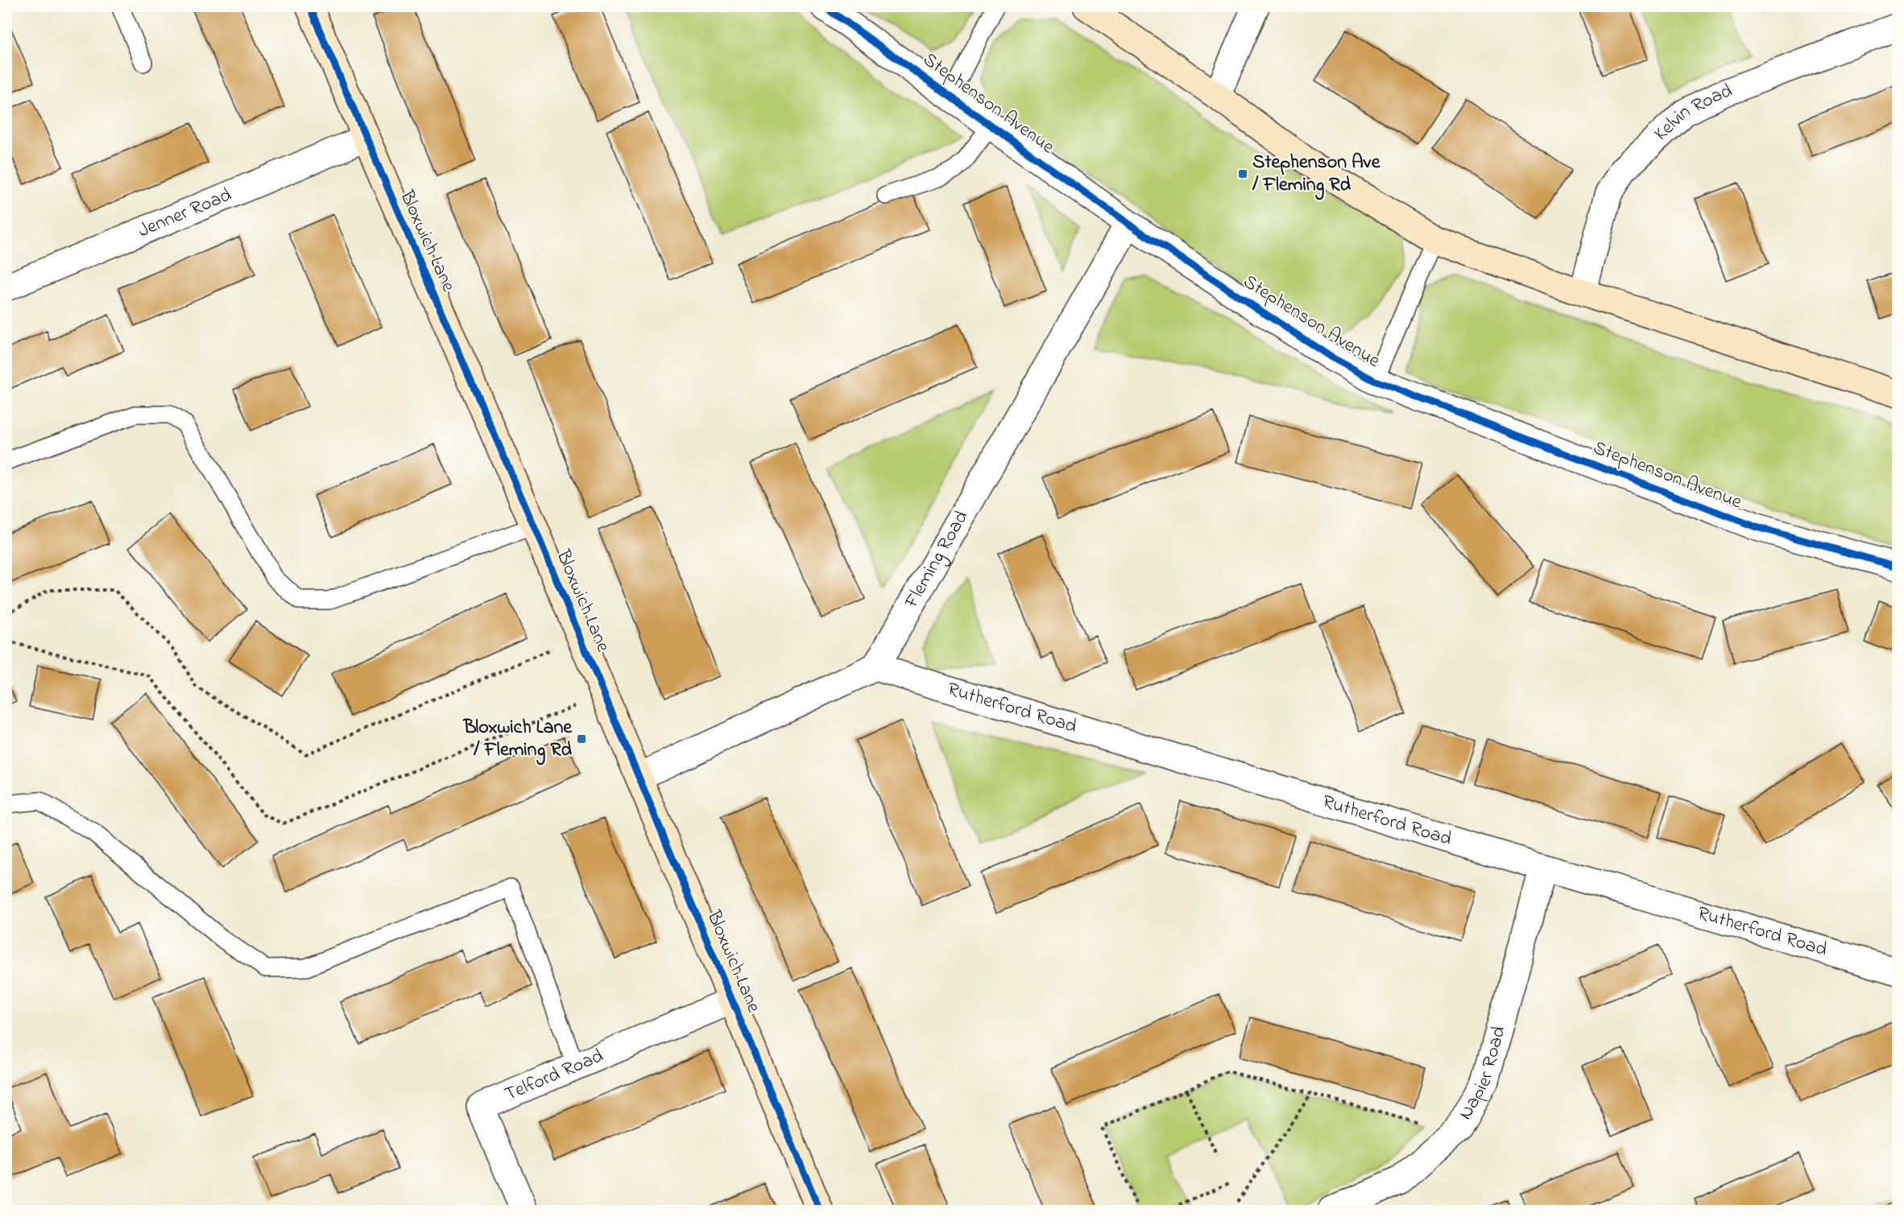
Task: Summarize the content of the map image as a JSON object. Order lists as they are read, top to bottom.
{
  "streets": {
    "street": [
      "Stephenson Avenue",
      "Kelvin Road",
      "Jenner Road",
      "Bloxwich Lane",
      "Fleming Road",
      "Rutherford Road",
      "Napier Road",
      "Telford Road"
    ]
  },
  "crossings": [
    ["Stephenson Avenue", "Fleming Road"],
    ["Jenner Road", "Bloxwich Lane"],
    ["Bloxwich Lane", "Telford Road"],
    ["Fleming Road", "Rutherford Road"],
    ["Rutherford Road", "Napier Road"]
  ],
  "places": {
    "transit": ["Stephenson Ave / Fleming Rd", "Bloxwich Lane / Fleming Rd"]
  }
}
